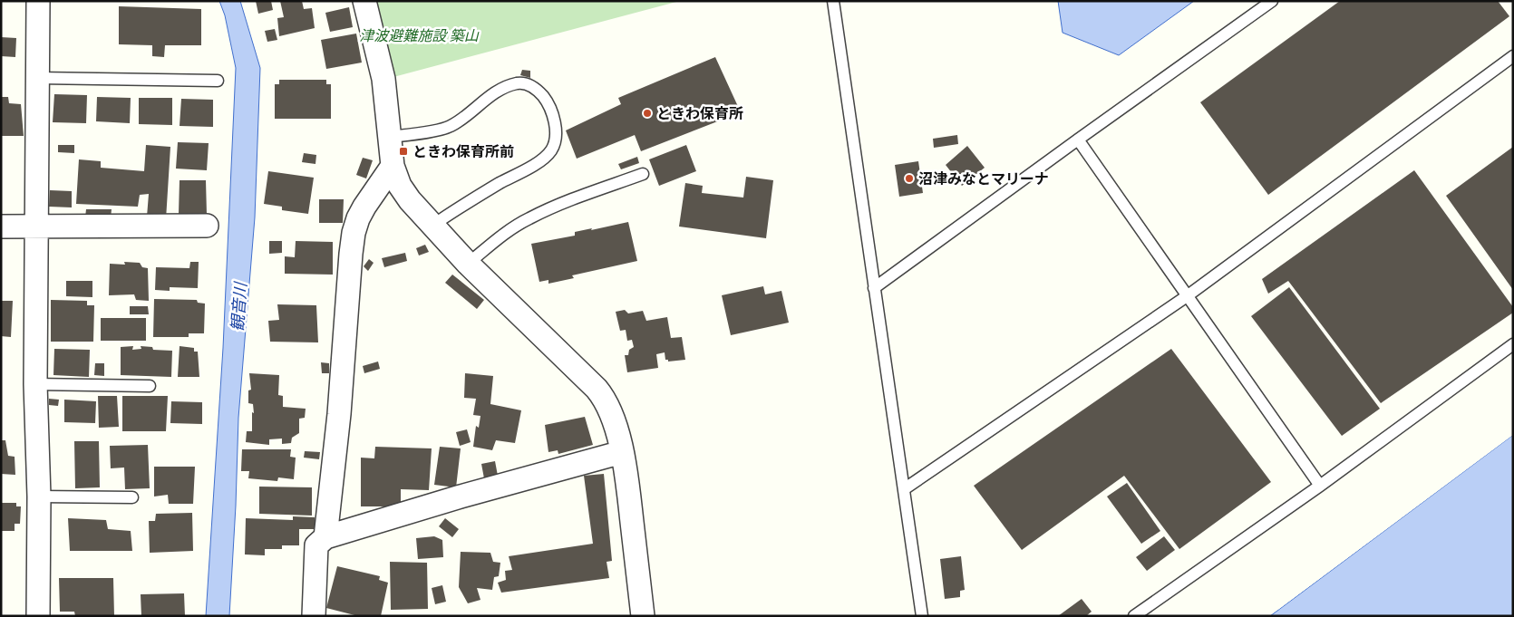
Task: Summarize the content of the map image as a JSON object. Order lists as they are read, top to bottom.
{
  "water": ["観音川"],
  "parks": ["津波避難施設 築山"],
  "places": {
    "other": ["ときわ保育所", "沼津みなとマリーナ"],
    "transit": ["ときわ保育所前"]
  }
}
